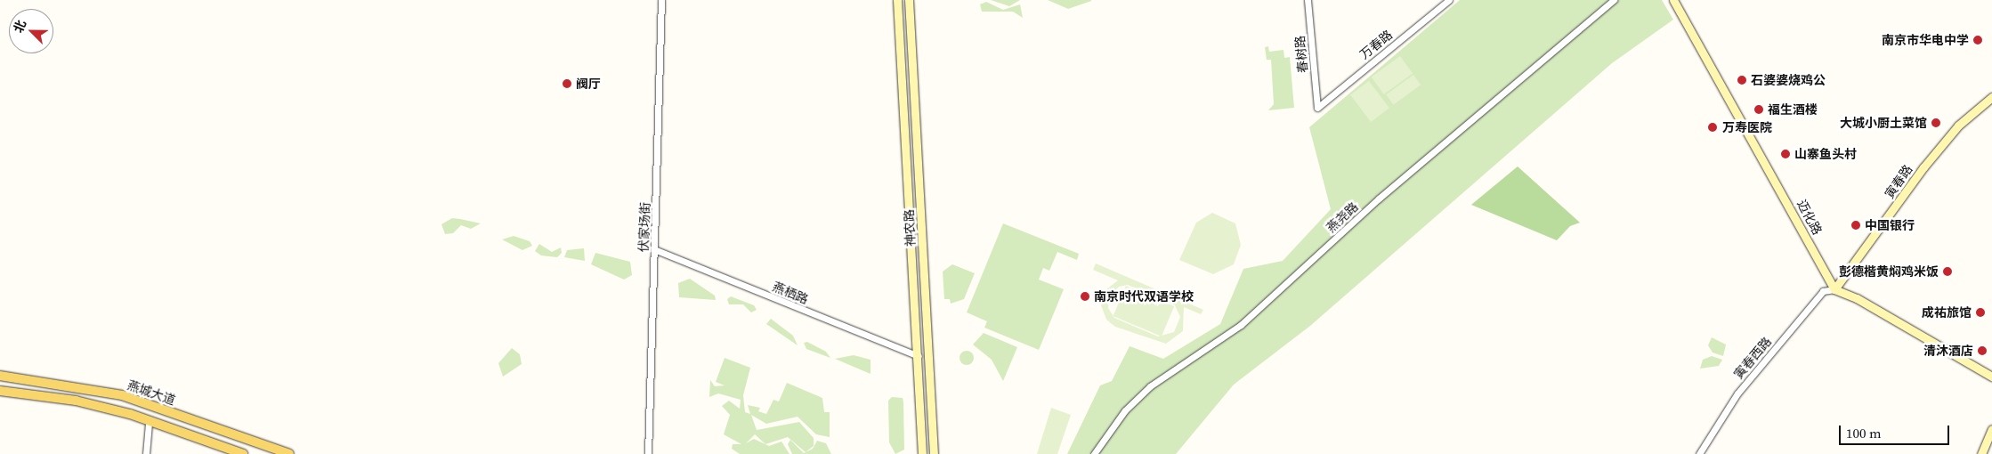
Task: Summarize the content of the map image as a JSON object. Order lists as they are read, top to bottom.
{
  "streets": {
    "main road": ["燕城大道"],
    "street": [
      "万春路",
      "春树路",
      "寅春路",
      "燕尧路",
      "迈化路",
      "伏家场街",
      "神农路",
      "燕栖路",
      "寅春西路"
    ]
  },
  "crossings": [
    ["万春路", "春树路"],
    ["寅春路", "迈化路"],
    ["寅春路", "寅春西路"],
    ["迈化路", "寅春西路"],
    ["伏家场街", "燕栖路"],
    ["神农路", "燕栖路"]
  ],
  "places": [
    "南京市华电中学",
    "石婆婆烧鸡公",
    "阀厅",
    "福生酒楼",
    "大城小厨土菜馆",
    "万寿医院",
    "山寨鱼头村",
    "中国银行",
    "彭德楷黄焖鸡米饭",
    "南京时代双语学校",
    "成祐旅馆",
    "清沐酒店"
  ],
  "scale_bar": "100 m",
  "north": "top left"
}
